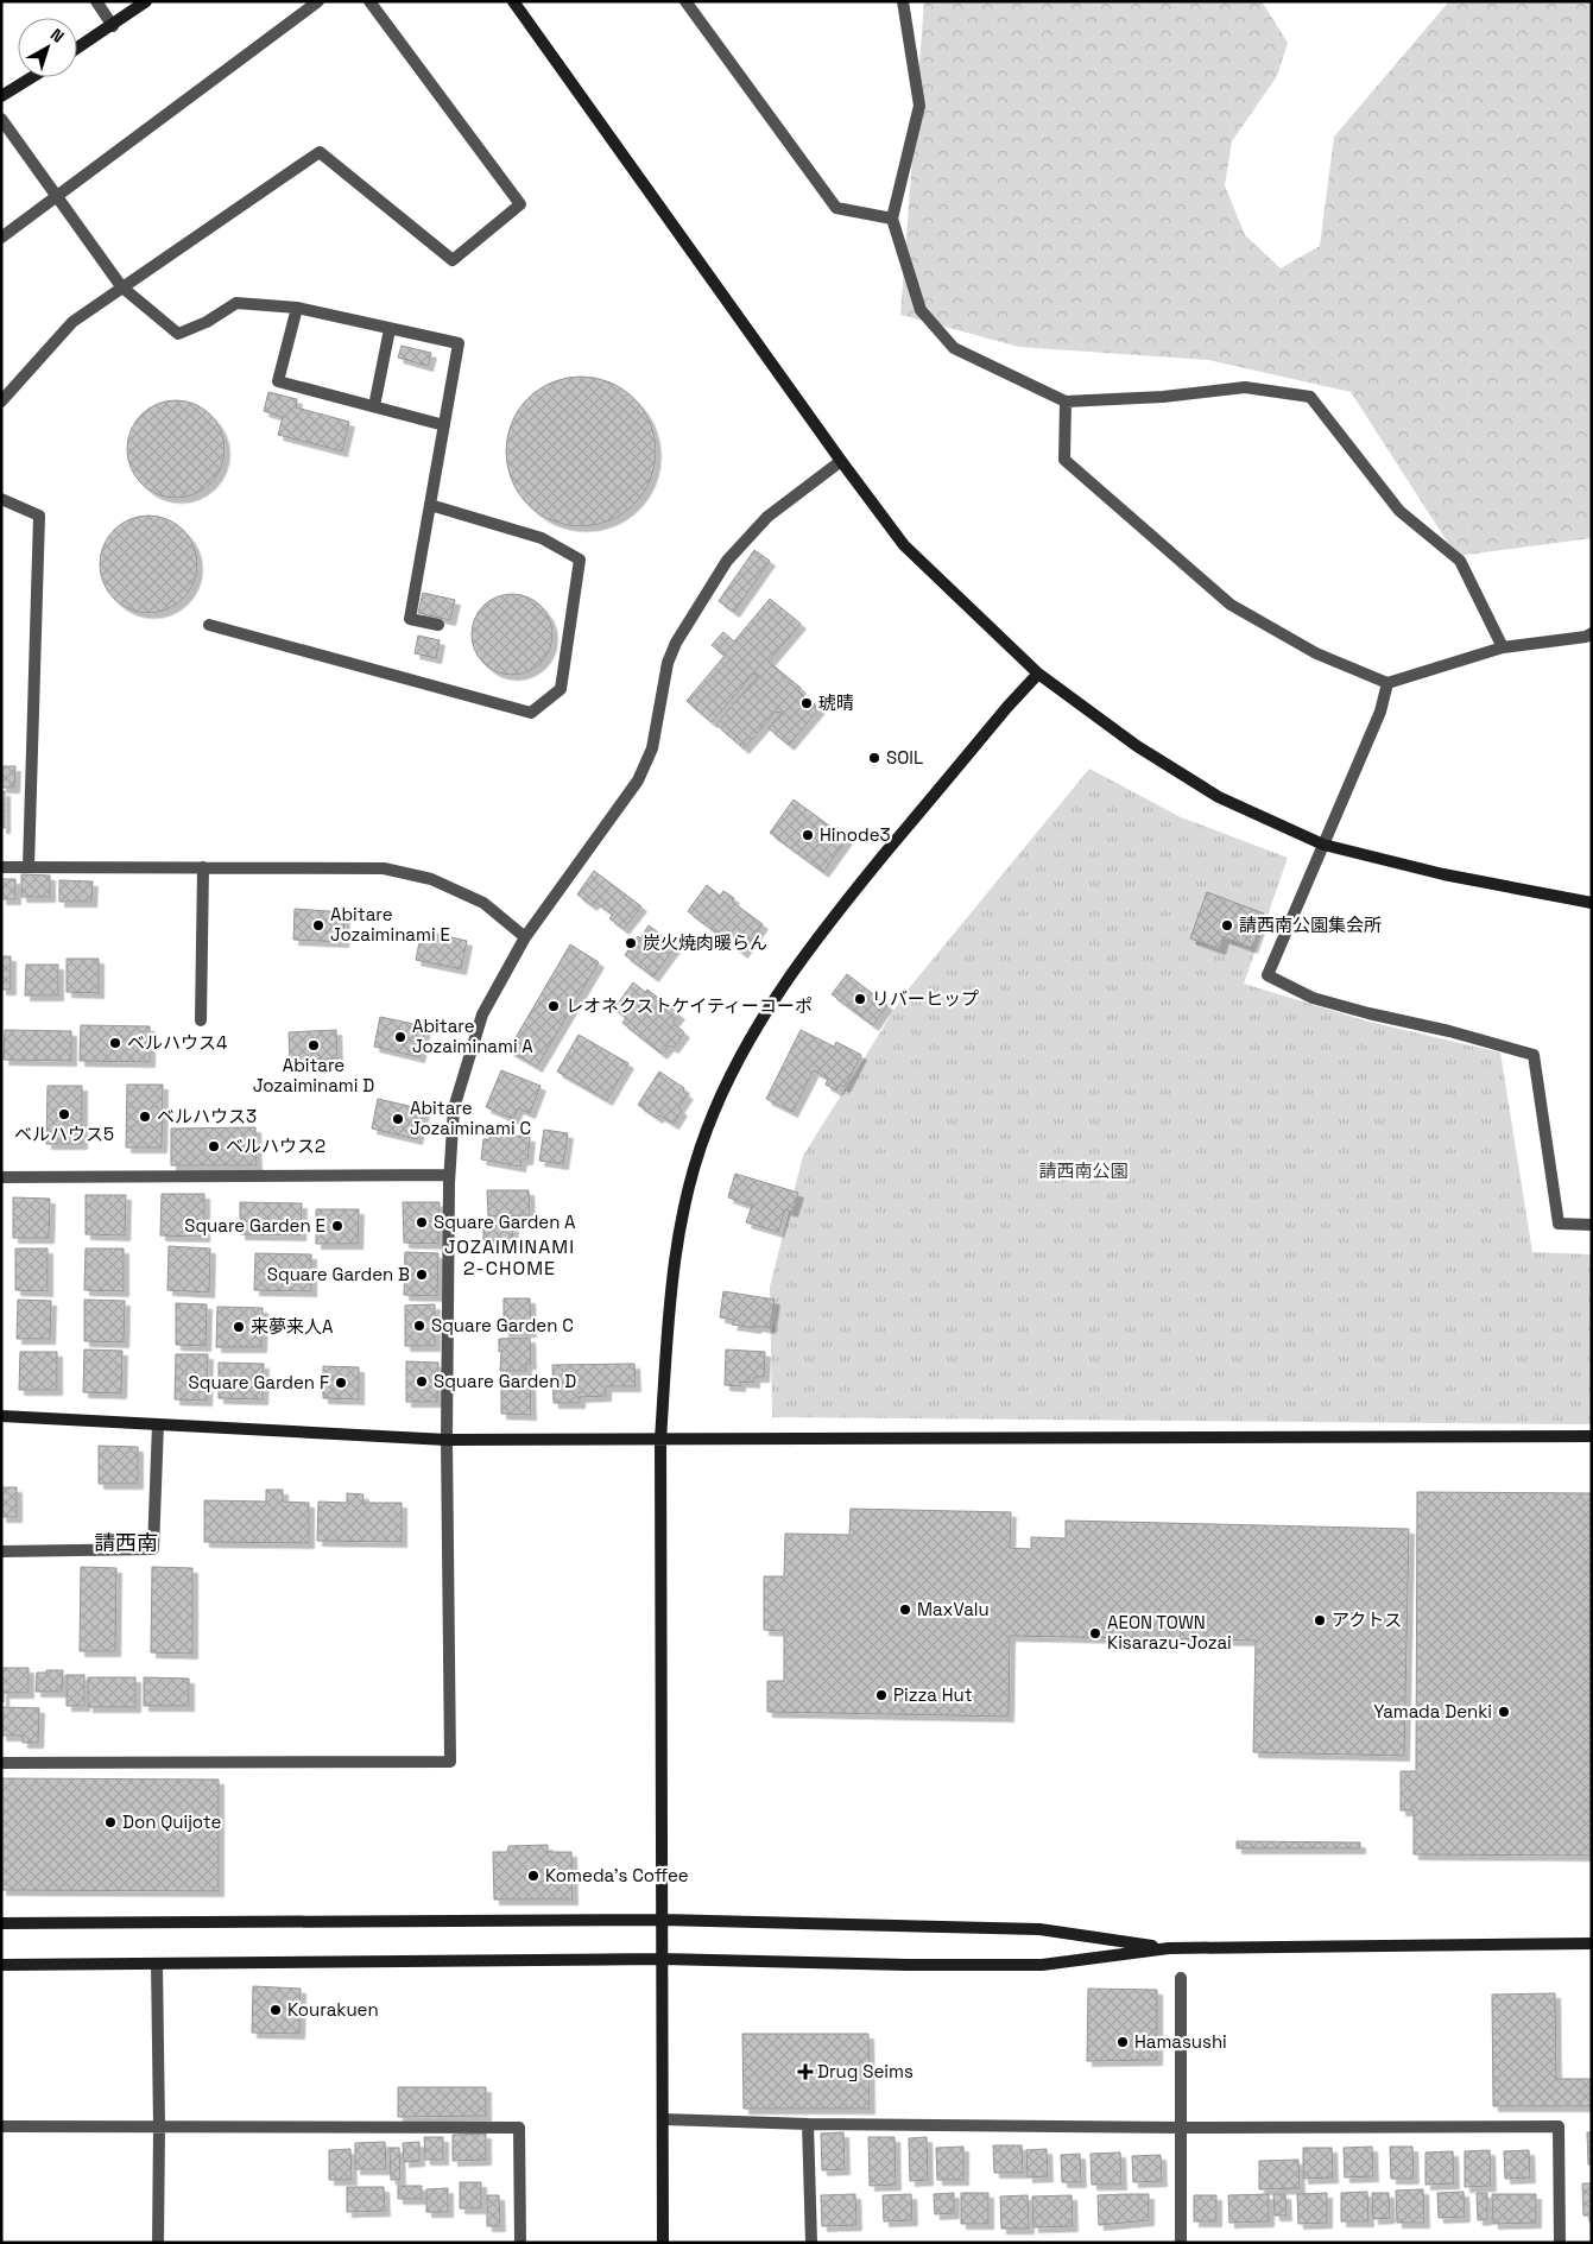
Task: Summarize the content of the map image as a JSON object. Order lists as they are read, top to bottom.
{
  "districts": ["JOZAIMINAMI 2-CHOME", "請西南"],
  "parks": ["請西南公園"],
  "places": {
    "other": [
      "琥晴",
      "SOIL",
      "Hinode3",
      "Abitare Jozaiminami E",
      "請西南公園集会所",
      "炭火焼肉暖らん",
      "リバーヒップ",
      "レオネクストケイティーコーポ",
      "Abitare Jozaiminami A",
      "ベルハウス4",
      "Abitare Jozaiminami D",
      "ベルハウス5",
      "ベルハウス3",
      "Abitare Jozaiminami C",
      "ベルハウス2",
      "Square Garden A",
      "Square Garden E",
      "Square Garden B",
      "Square Garden C",
      "来夢来人A",
      "Square Garden D",
      "Square Garden F",
      "MaxValu",
      "アクトス",
      "AEON TOWN Kisarazu-Jozai",
      "Pizza Hut",
      "Yamada Denki",
      "Don Quijote",
      "Komeda's Coffee",
      "Kourakuen",
      "Hamasushi"
    ],
    "health": ["Drug Seims"]
  },
  "north": "top right"
}
